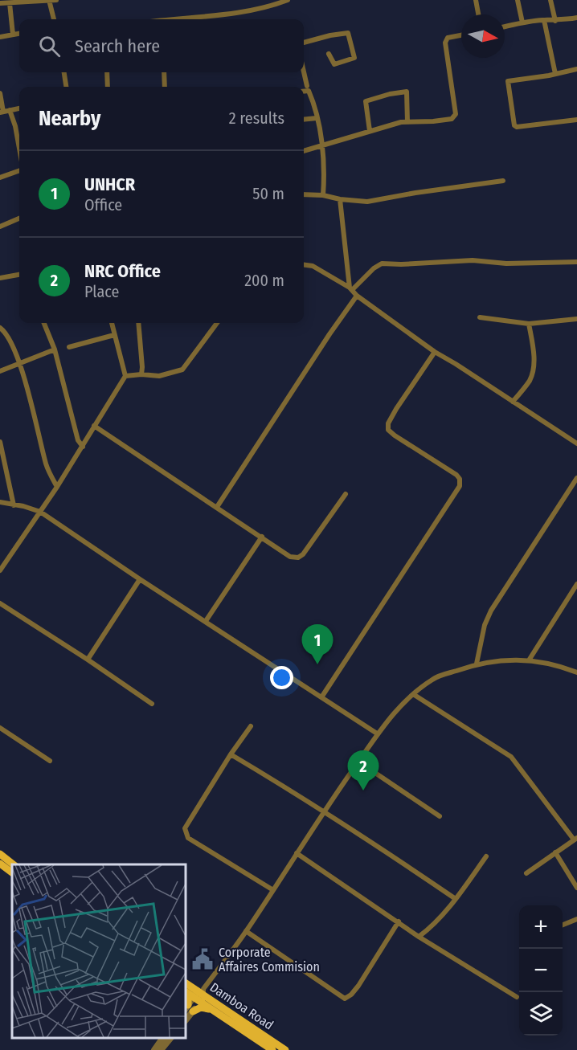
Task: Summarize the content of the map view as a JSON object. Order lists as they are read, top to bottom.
{
  "streets": {
    "main road": ["Damboa Road"]
  },
  "places": {
    "public building": ["Corporate Affaires Commision"]
  },
  "north": "right",
  "page": {
    "search": "Search here",
    "heading": ["Nearby", "2 results"],
    "list": [
      {
        "mark": "1",
        "name": "UNHCR",
        "note": "Office",
        "value": "50 m"
      },
      {
        "mark": "2",
        "name": "NRC Office",
        "note": "Place",
        "value": "200 m"
      }
    ],
    "pins": ["1", "2"],
    "map_buttons": ["+", "−"]
  }
}
